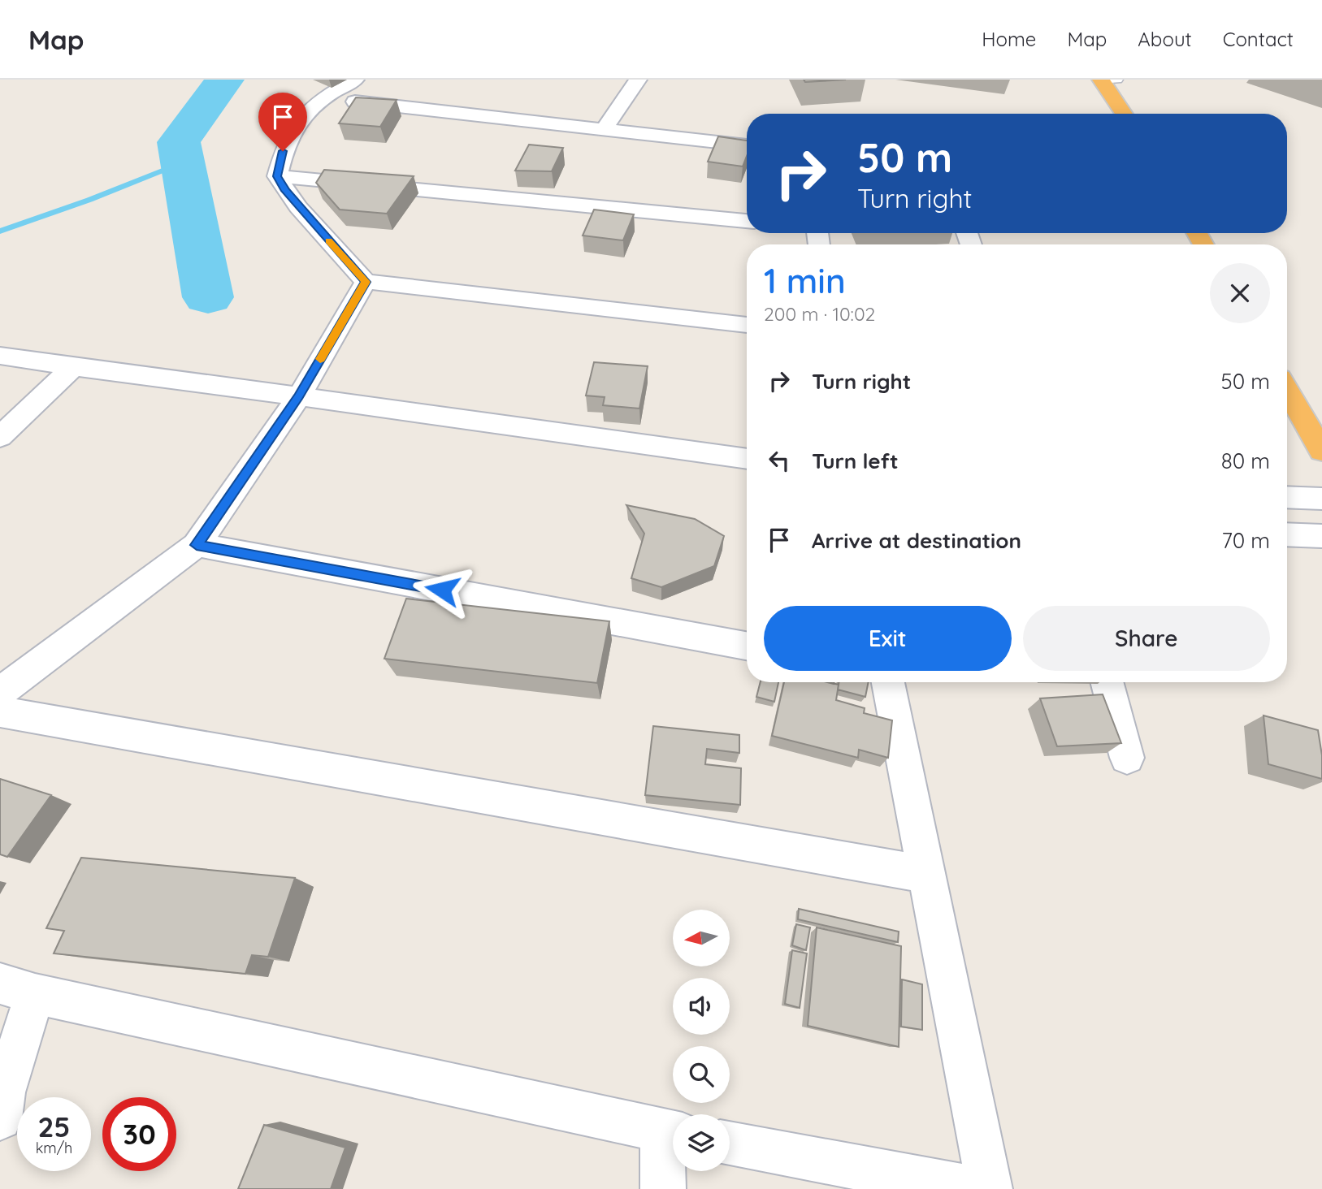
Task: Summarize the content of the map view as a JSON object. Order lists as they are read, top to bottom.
{
  "north": "left",
  "page": {
    "header": "Map",
    "nav": [
      "Home",
      "Map",
      "About",
      "Contact"
    ],
    "turn": ["50 m", "Turn right"],
    "heading": ["1 min", "200 m · 10:02"],
    "list": [
      {
        "name": "Turn right",
        "value": "50 m"
      },
      {
        "name": "Turn left",
        "value": "80 m"
      },
      {
        "name": "Arrive at destination",
        "value": "70 m"
      }
    ],
    "buttons": ["Exit", "Share"],
    "speed": "25 km/h",
    "limit": "30"
  }
}
